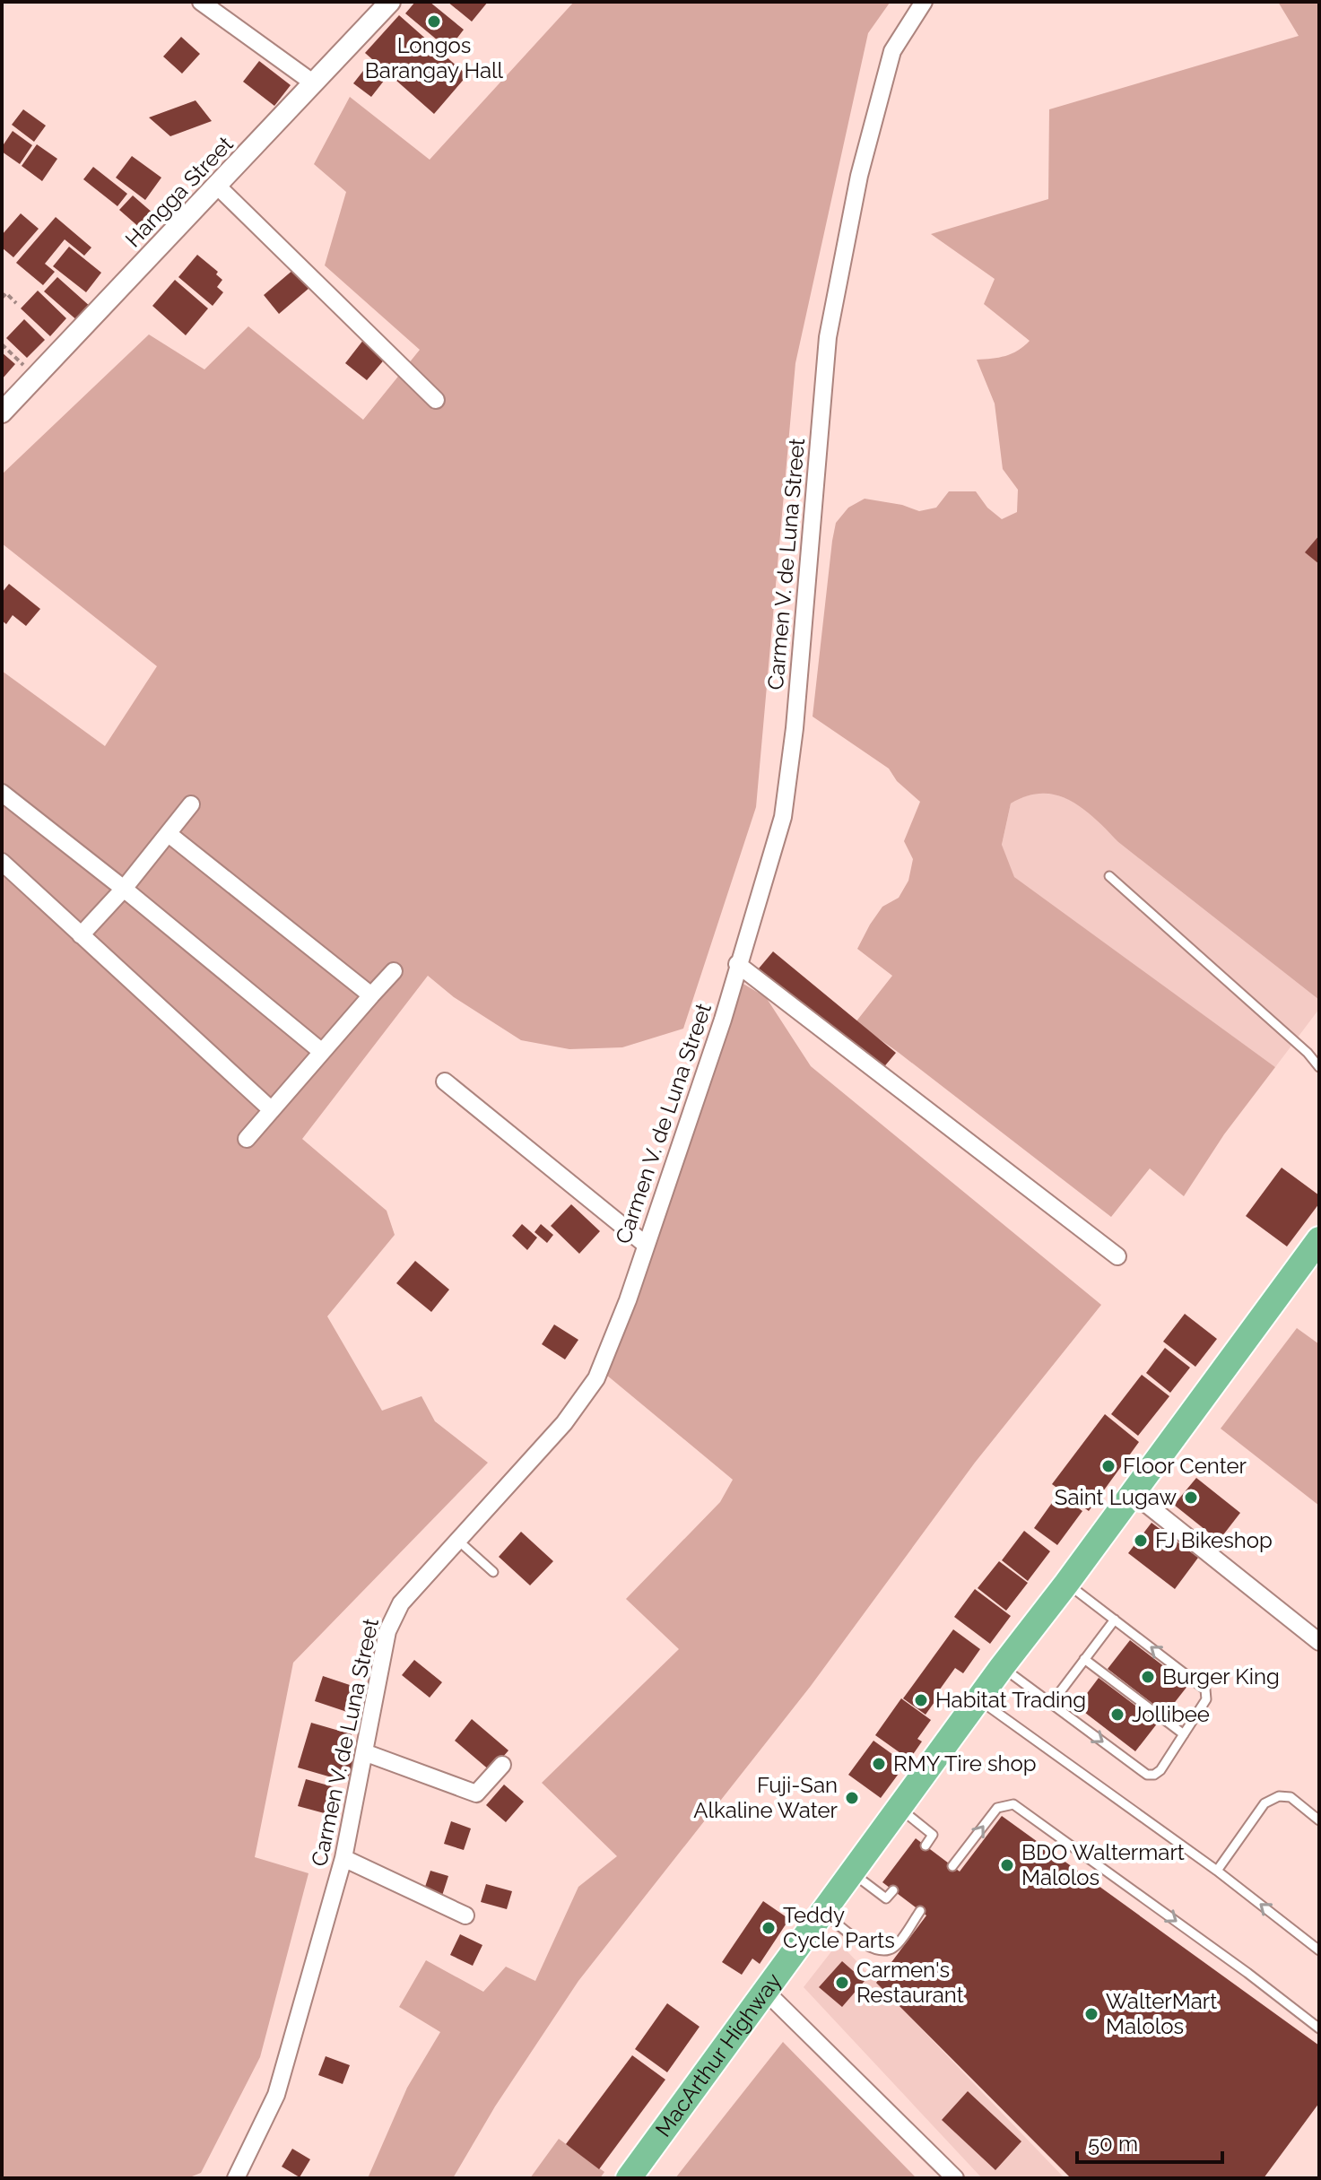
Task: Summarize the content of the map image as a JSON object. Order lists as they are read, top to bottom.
{
  "streets": {
    "highway": ["MacArthur Highway"],
    "street": ["Hangga Street", "Carmen V. de Luna Street"]
  },
  "places": [
    "Longos Barangay Hall",
    "Floor Center",
    "Saint Lugaw",
    "FJ Bikeshop",
    "Burger King",
    "Habitat Trading",
    "Jollibee",
    "RMY Tire shop",
    "Fuji-San Alkaline Water",
    "BDO Waltermart Malolos",
    "Teddy Cycle Parts",
    "Carmen's Restaurant",
    "WalterMart Malolos"
  ],
  "scale_bar": "50 m"
}
